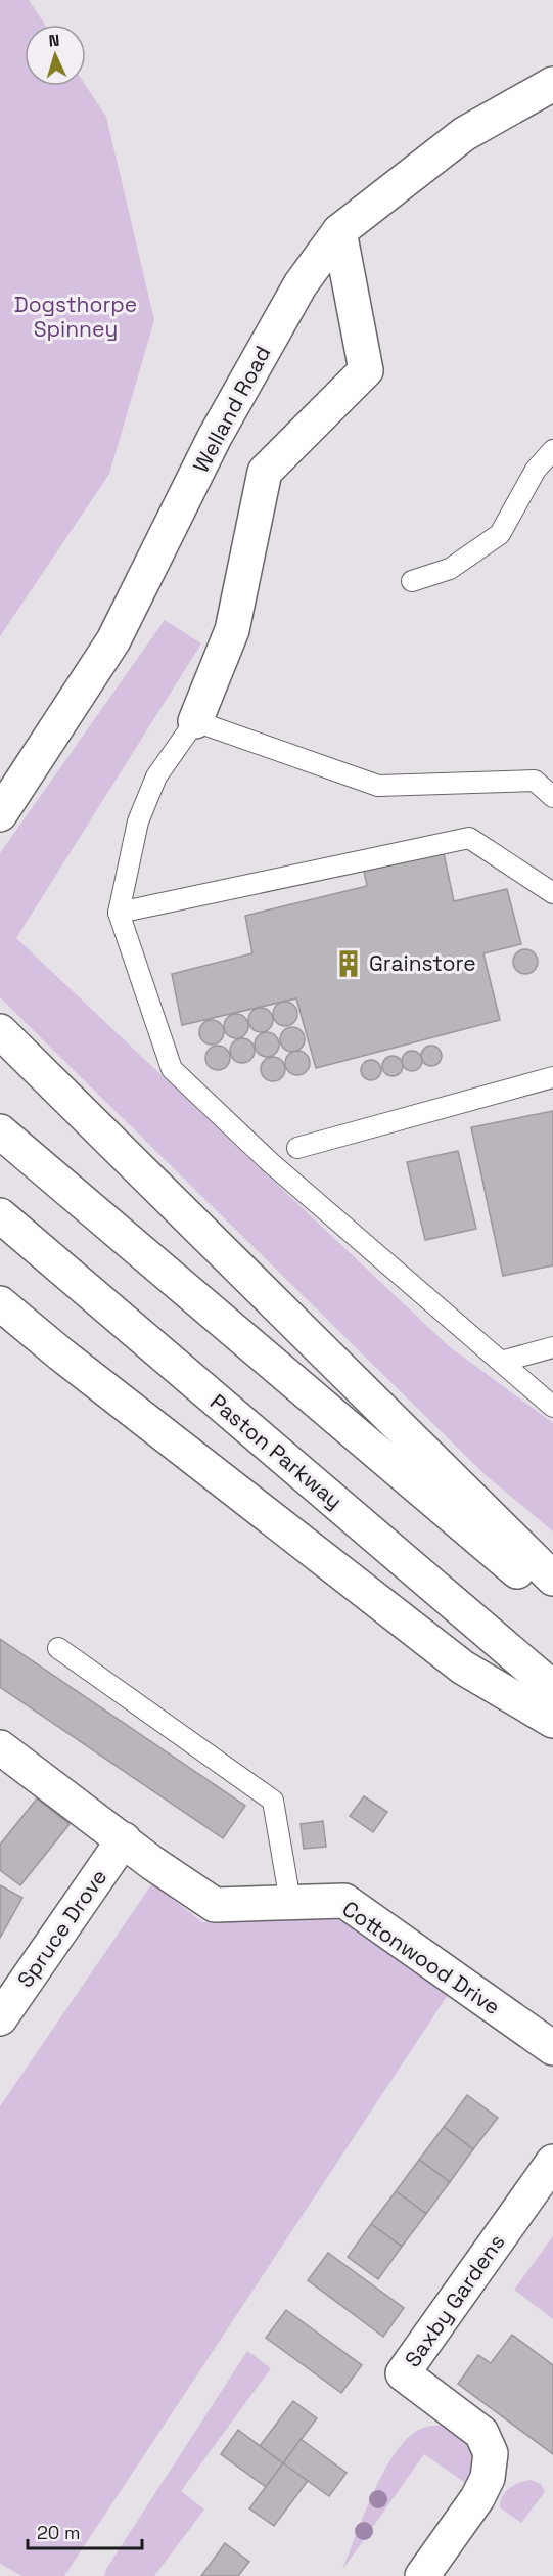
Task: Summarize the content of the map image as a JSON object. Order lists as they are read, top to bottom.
{
  "streets": {
    "main road": [
      "Welland Road",
      "Paston Parkway",
      "Spruce Drove",
      "Cottonwood Drive",
      "Saxby Gardens"
    ]
  },
  "crossings": [
    ["Spruce Drove", "Cottonwood Drive"]
  ],
  "parks": ["Dogsthorpe Spinney"],
  "places": {
    "building": ["Grainstore"]
  },
  "scale_bar": "20 m",
  "north": "top"
}
